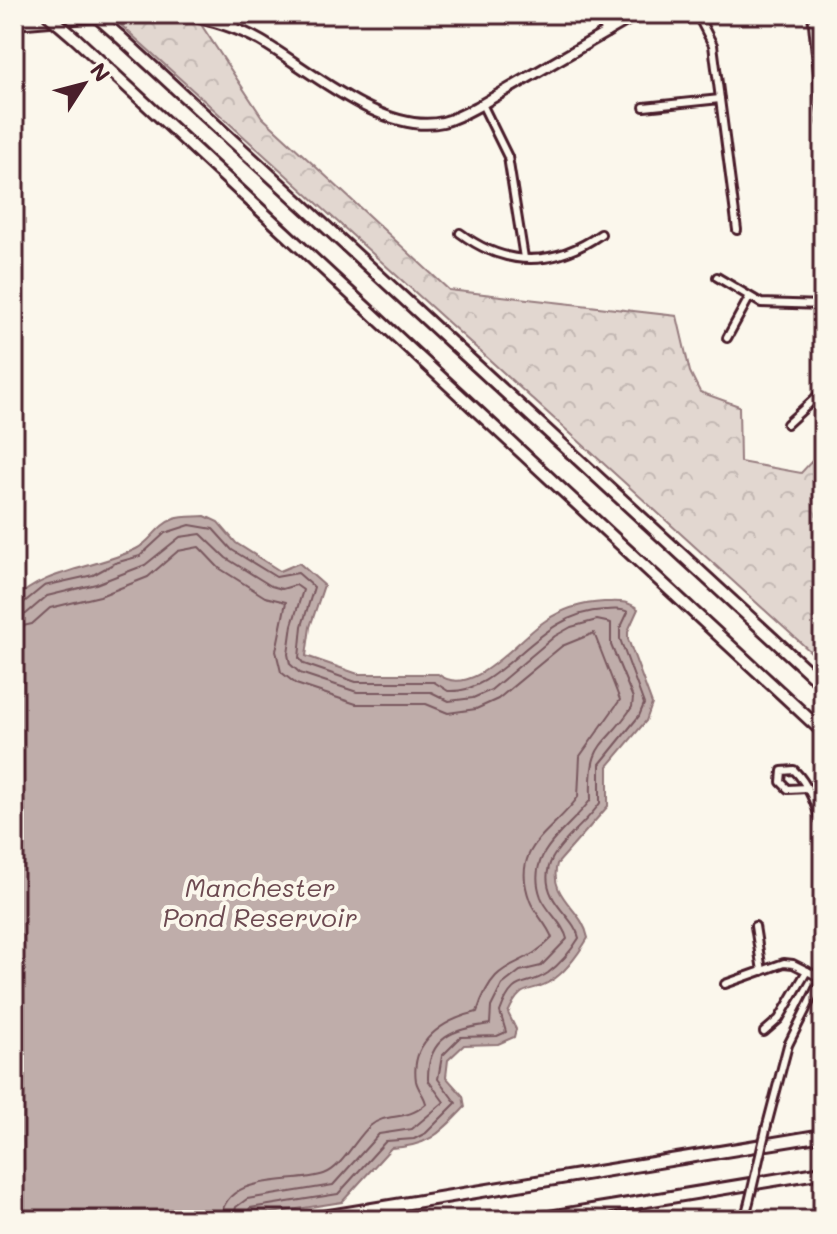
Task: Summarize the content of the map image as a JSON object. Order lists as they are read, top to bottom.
{
  "water": ["Manchester Pond Reservoir"],
  "north": "top right"
}
